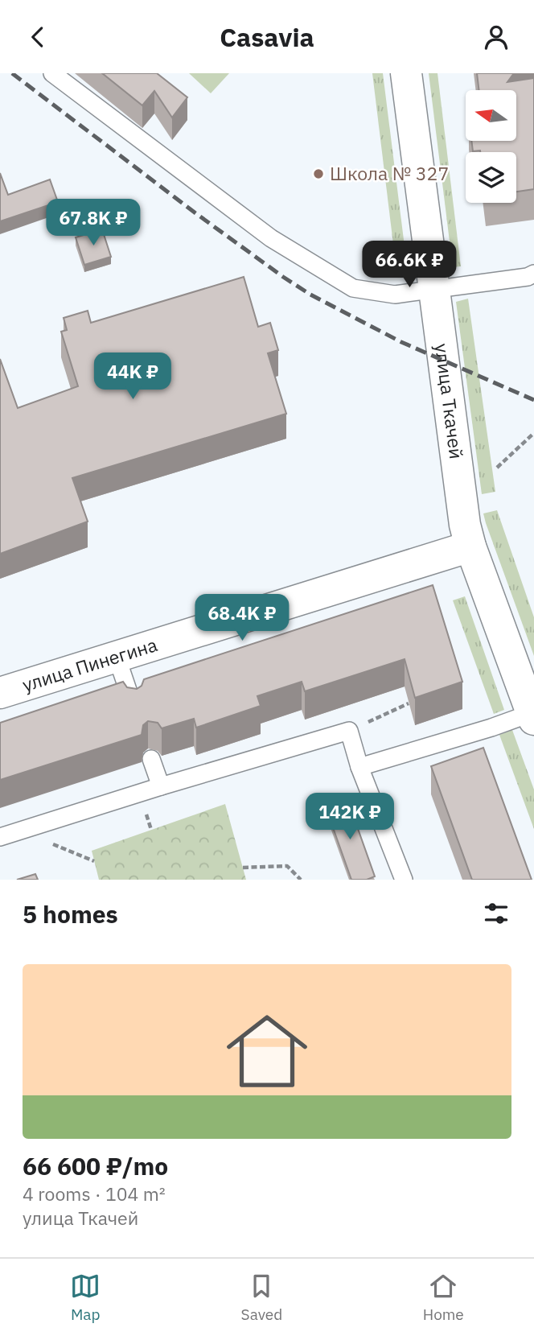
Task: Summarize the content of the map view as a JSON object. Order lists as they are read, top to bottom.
{
  "streets": {
    "street": ["улица Ткачей", "улица Пинегина"]
  },
  "crossings": [
    ["улица Ткачей", "улица Пинегина"]
  ],
  "places": ["Школа № 327"],
  "north": "left",
  "page": {
    "header": "Casavia",
    "price": [
      "67.8K ₽",
      "66.6K ₽",
      "44K ₽",
      "68.4K ₽",
      "142K ₽"
    ],
    "heading": "5 homes",
    "list": [
      {
        "name": "66 600 ₽/mo",
        "note": "4 rooms · 104 m² · улица Ткачей"
      }
    ],
    "tabs": ["Map", "Saved", "Home"]
  }
}
